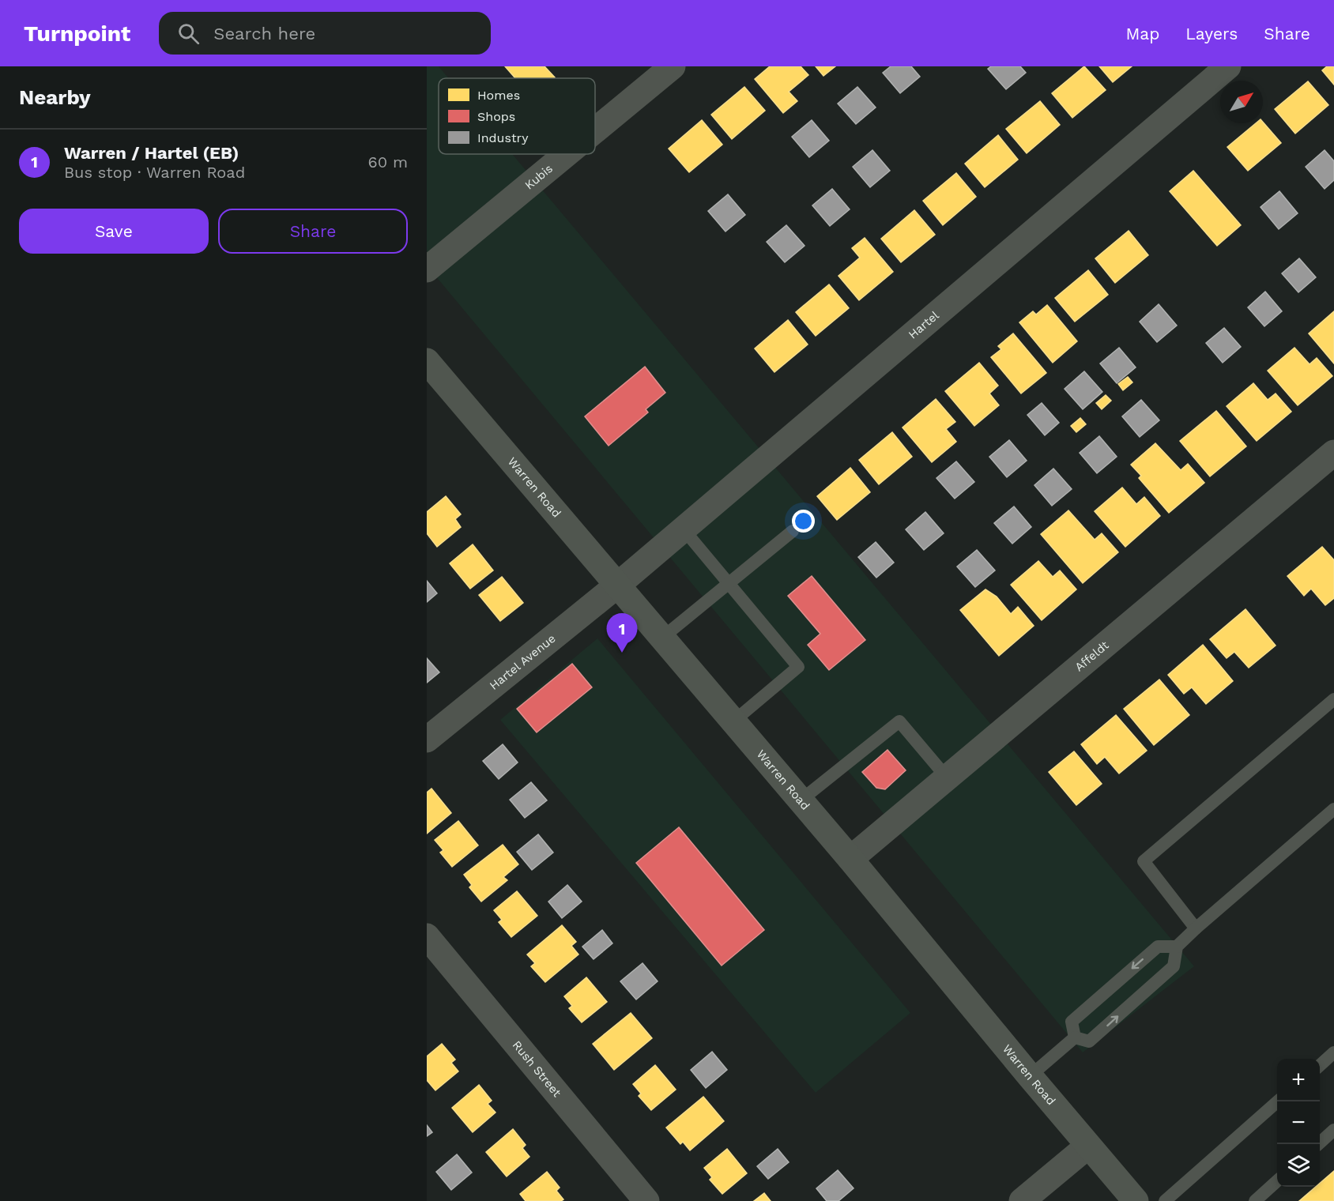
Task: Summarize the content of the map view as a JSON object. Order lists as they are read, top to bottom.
{
  "streets": {
    "main road": ["Warren Road"],
    "street": [
      "Kubis",
      "Hartel",
      "Affeldt",
      "Hartel Avenue",
      "Rush Street"
    ]
  },
  "crossings": [
    ["Hartel", "Warren Road"],
    ["Hartel", "Hartel Avenue"],
    ["Warren Road", "Affeldt"],
    ["Warren Road", "Hartel Avenue"]
  ],
  "legend": ["Homes", "Shops", "Industry"],
  "north": "top right",
  "page": {
    "header": "Turnpoint",
    "search": "Search here",
    "nav": ["Map", "Layers", "Share"],
    "heading": "Nearby",
    "list": [
      {
        "mark": "1",
        "name": "Warren / Hartel (EB)",
        "note": "Bus stop · Warren Road",
        "value": "60 m"
      }
    ],
    "buttons": ["Save", "Share"],
    "pins": "1",
    "map_buttons": ["+", "−"]
  }
}
